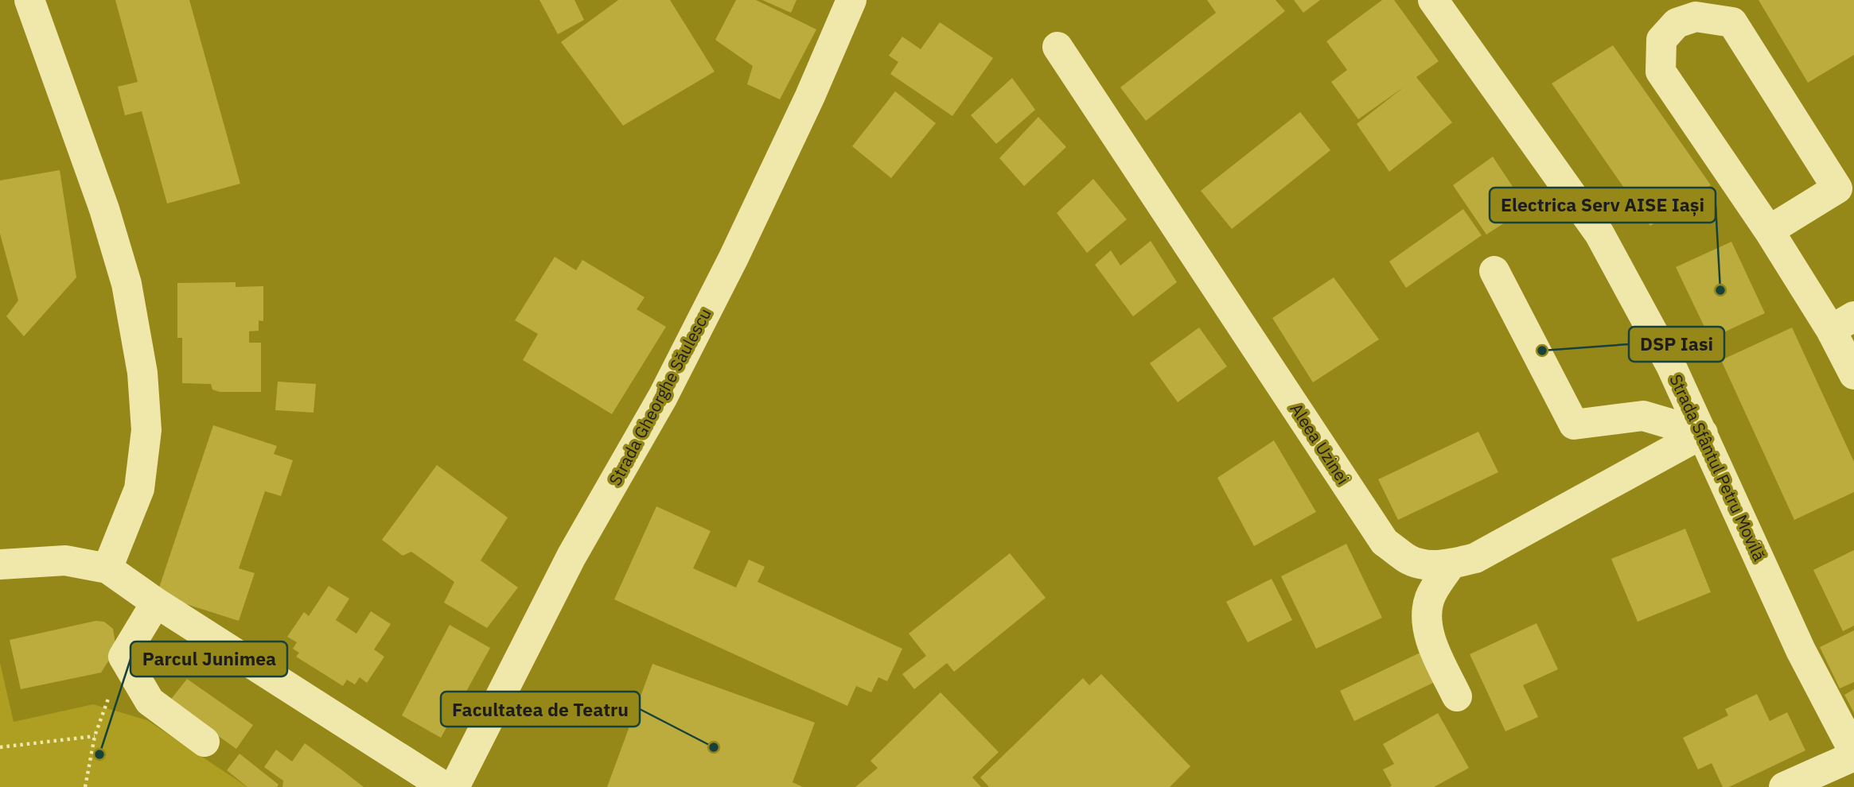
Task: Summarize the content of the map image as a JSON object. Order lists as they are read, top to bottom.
{
  "streets": {
    "street": ["Strada Gheorghe Săulescu", "Aleea Uzinei", "Strada Sfântul Petru Movilă"]
  },
  "crossings": [
    ["Aleea Uzinei", "Strada Sfântul Petru Movilă"]
  ],
  "places": [
    "Electrica Serv AISE Iași",
    "DSP Iasi",
    "Facultatea de Teatru",
    "Parcul Junimea"
  ]
}
